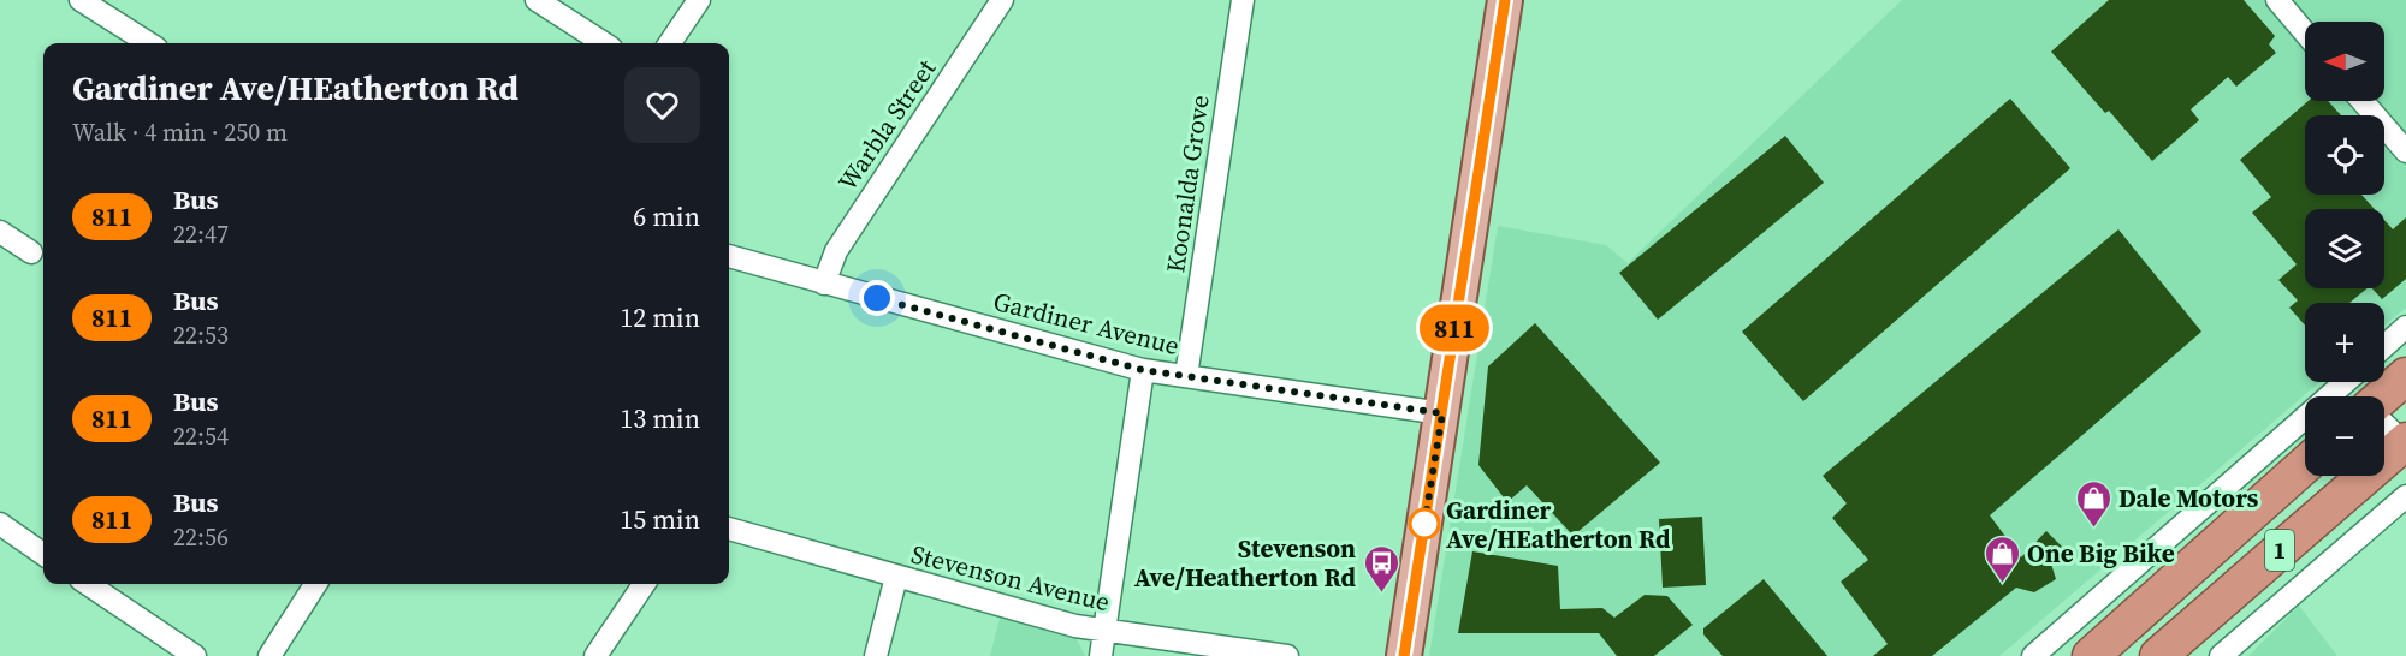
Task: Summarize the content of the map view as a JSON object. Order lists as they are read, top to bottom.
{
  "streets": {
    "highway": ["1"],
    "street": [
      "Warbla Street",
      "Koonalda Grove",
      "Gardiner Avenue",
      "Stevenson Avenue"
    ]
  },
  "crossings": [
    ["Warbla Street", "Gardiner Avenue"],
    ["Koonalda Grove", "Gardiner Avenue"]
  ],
  "places": {
    "other": ["Gardiner Ave/HEatherton Rd"],
    "shop": ["Dale Motors", "One Big Bike"],
    "bus stop": ["Stevenson Ave/Heatherton Rd"]
  },
  "lines": ["bus line 811"],
  "north": "left",
  "page": {
    "on_map": "811",
    "map_buttons": ["+", "−"],
    "heading": ["Gardiner Ave/HEatherton Rd", "Walk · 4 min · 250 m"],
    "list": [
      {
        "mark": "811",
        "name": "Bus",
        "note": "22:47",
        "value": "6 min"
      },
      {
        "mark": "811",
        "name": "Bus",
        "note": "22:53",
        "value": "12 min"
      },
      {
        "mark": "811",
        "name": "Bus",
        "note": "22:54",
        "value": "13 min"
      },
      {
        "mark": "811",
        "name": "Bus",
        "note": "22:56",
        "value": "15 min"
      }
    ]
  }
}
